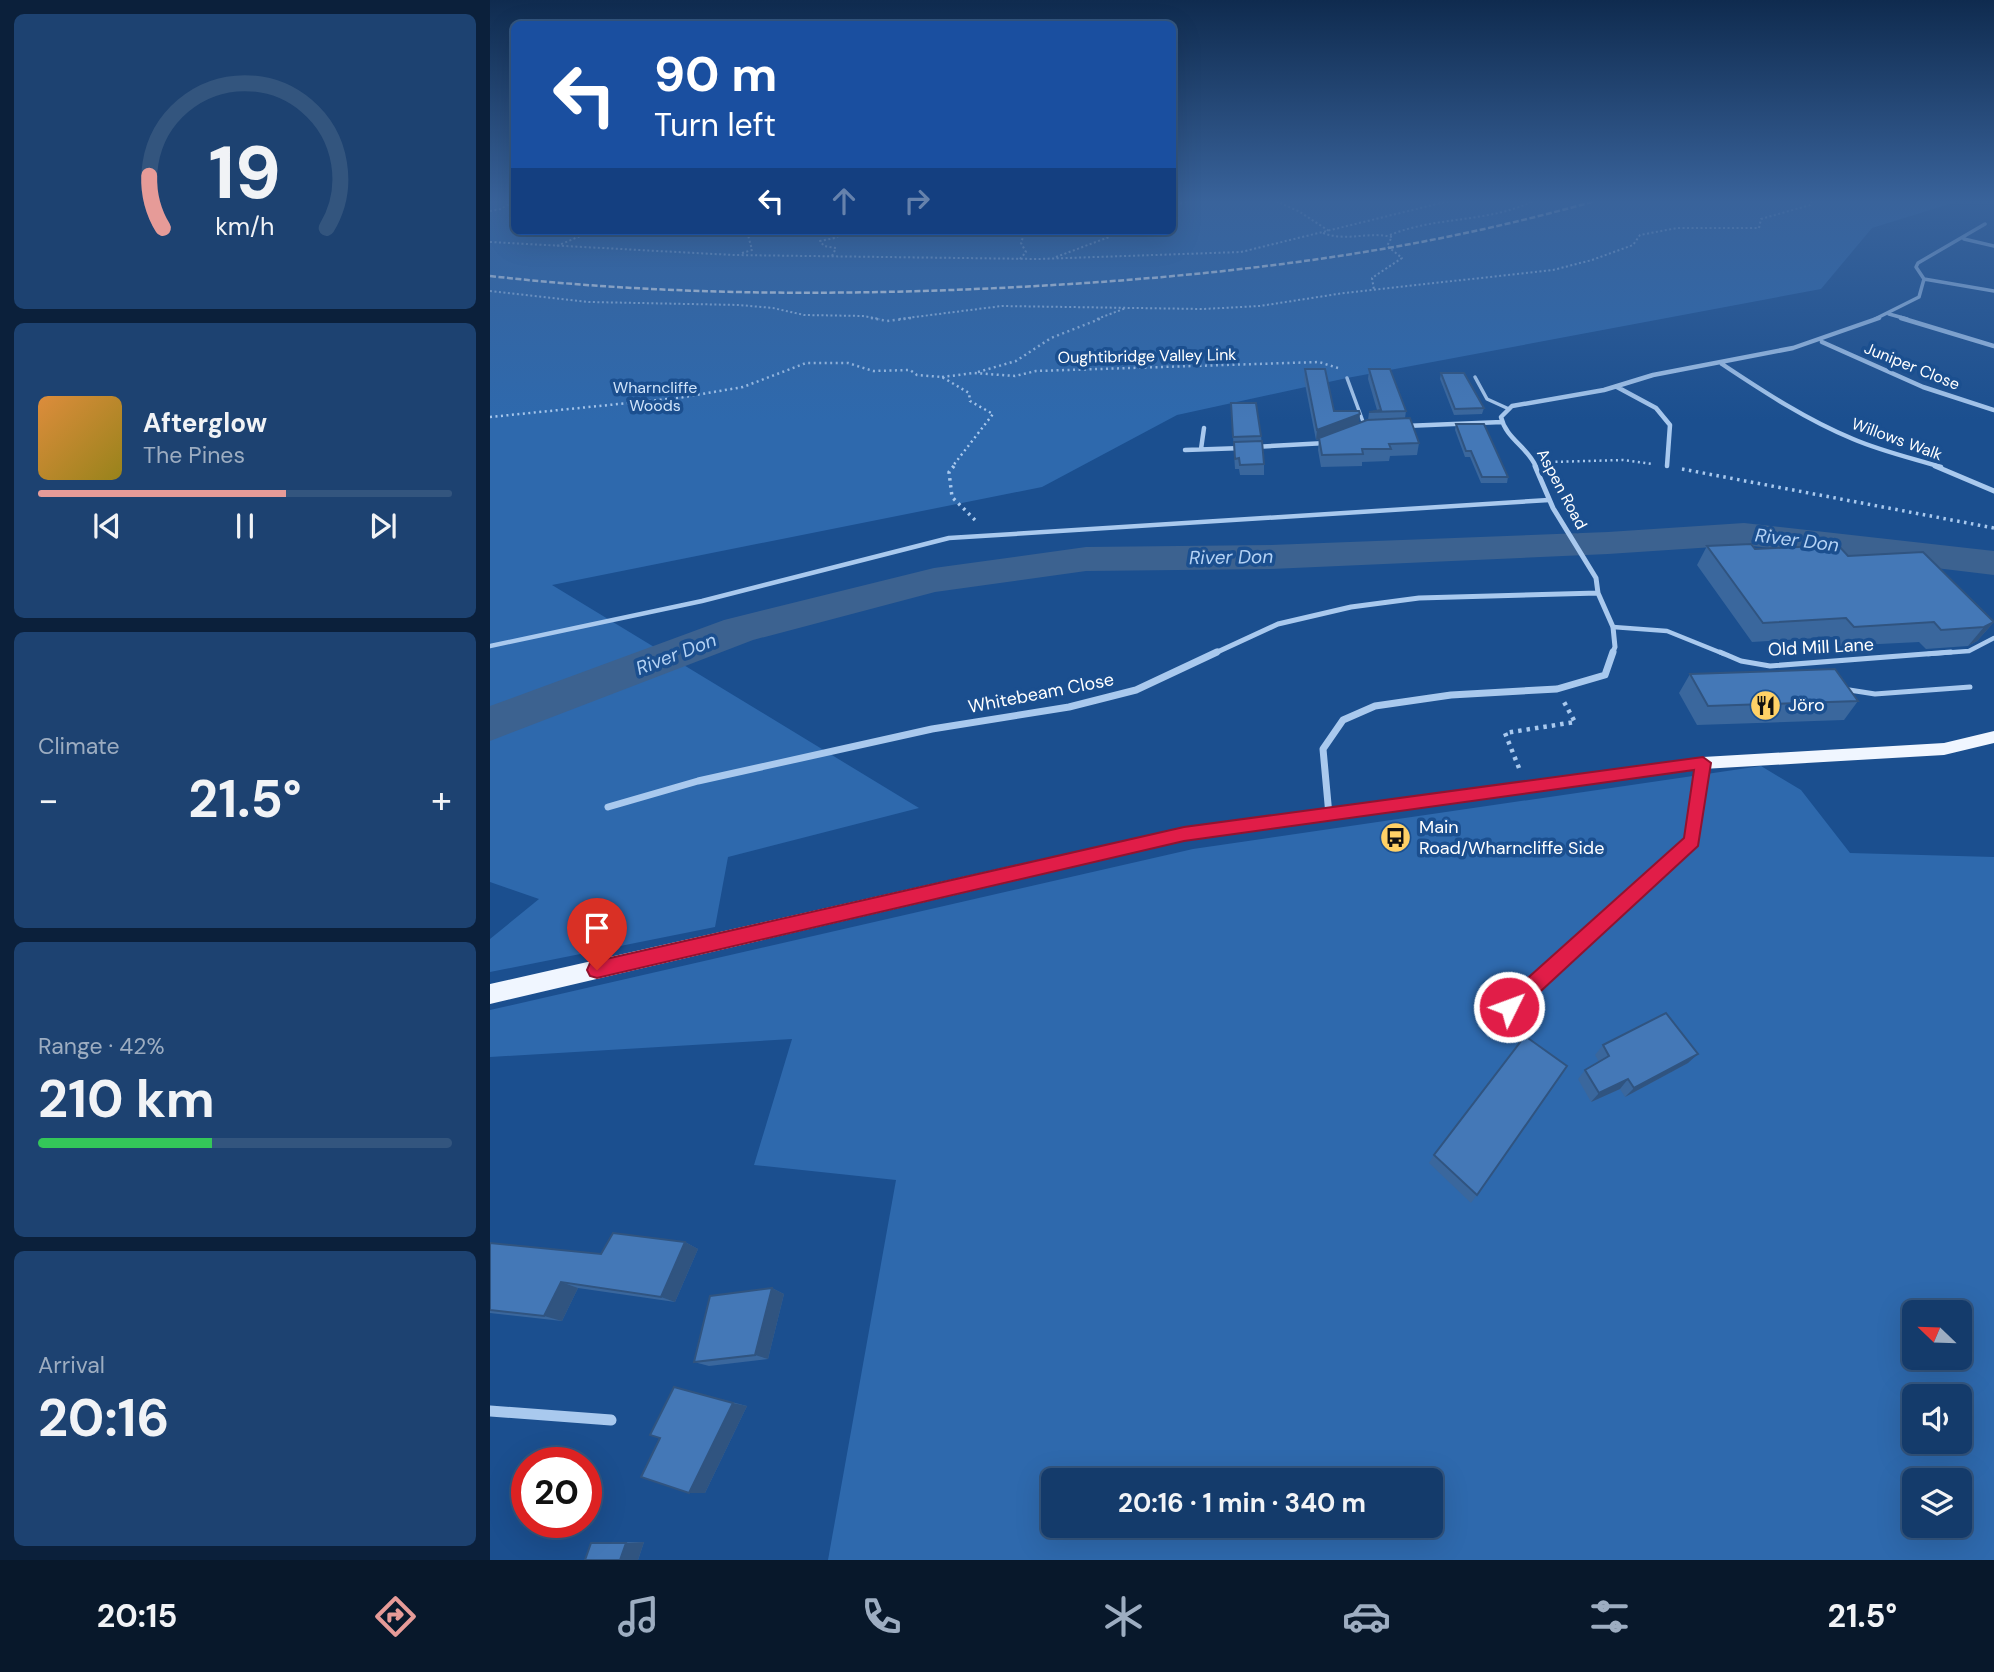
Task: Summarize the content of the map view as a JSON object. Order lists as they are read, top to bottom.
{
  "streets": {
    "street": [
      "Juniper Close",
      "Willows Walk",
      "Aspen Road",
      "Whitebeam Close"
    ],
    "lane": ["Old Mill Lane"],
    "path": ["Oughtibridge Valley Link"]
  },
  "crossings": [
    ["Aspen Road", "Old Mill Lane"],
    ["Aspen Road", "Whitebeam Close"]
  ],
  "water": ["River Don"],
  "parks": ["Wharncliffe Woods"],
  "places": {
    "restaurant": ["Jöro"],
    "bus stop": ["Main Road/Wharncliffe Side"]
  },
  "north": "top left",
  "page": {
    "turn": ["90 m", "Turn left"],
    "song": ["Afterglow", "The Pines"],
    "tile": [
      "Climate",
      ["Range · 42%", "210 km"],
      ["Arrival", "20:16"]
    ],
    "heat": ["−", "21.5°", "+"],
    "limit": "20",
    "trip": "20:16 · 1 min · 340 m",
    "tabs": ["20:15", "21.5°"],
    "gauge": ["19", "km/h"]
  }
}
